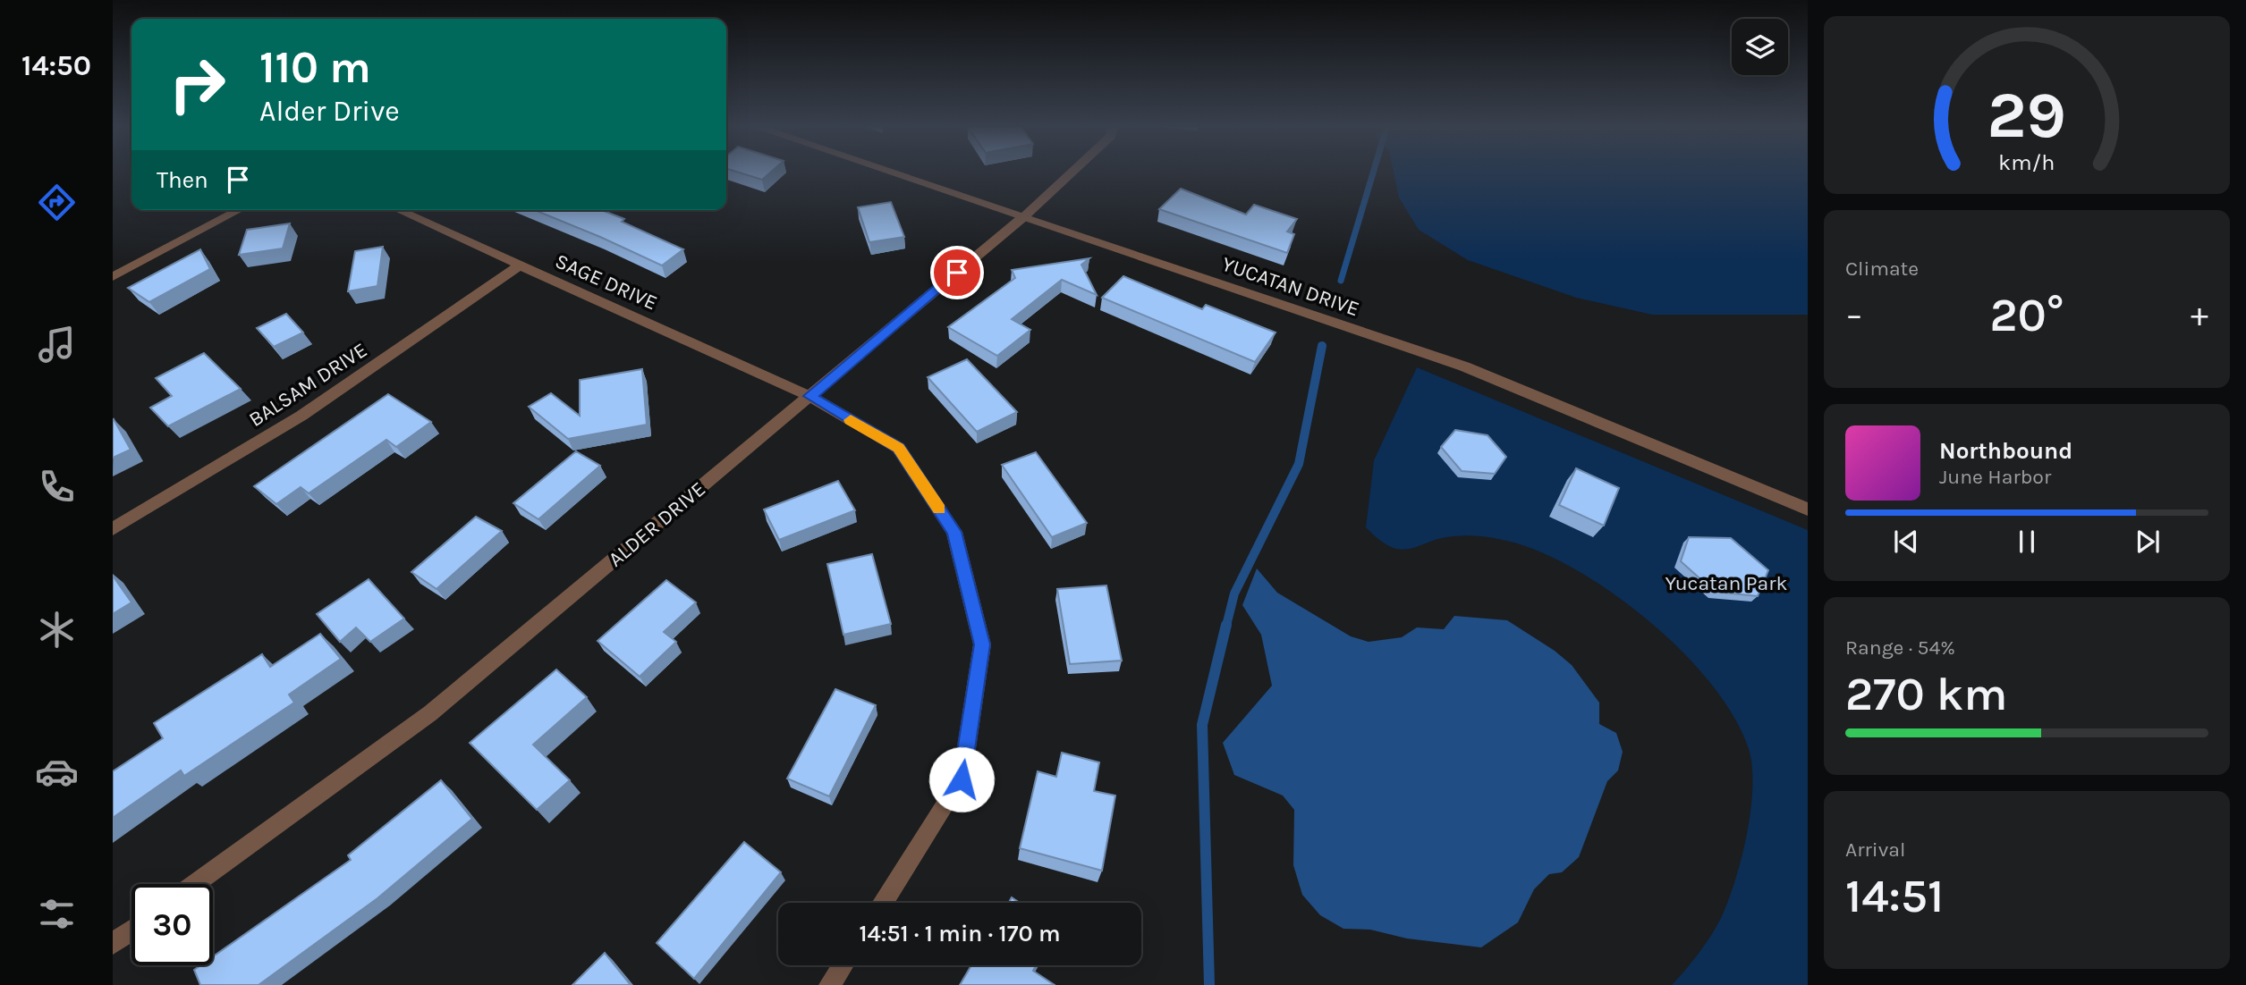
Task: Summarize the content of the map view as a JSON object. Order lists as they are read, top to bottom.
{
  "streets": {
    "street": [
      "SAGE DRIVE",
      "YUCATAN DRIVE",
      "BALSAM DRIVE",
      "ALDER DRIVE"
    ]
  },
  "crossings": [
    ["SAGE DRIVE", "BALSAM DRIVE"],
    ["SAGE DRIVE", "ALDER DRIVE"],
    ["YUCATAN DRIVE", "ALDER DRIVE"]
  ],
  "parks": ["Yucatan Park"],
  "page": {
    "tabs": "14:50",
    "turn": ["110 m", "Alder Drive"],
    "then": "Then",
    "tile": [
      "Climate",
      ["Range · 54%", "270 km"],
      ["Arrival", "14:51"]
    ],
    "heat": ["−", "20°", "+"],
    "song": ["Northbound", "June Harbor"],
    "limit": "30",
    "trip": "14:51 · 1 min · 170 m",
    "gauge": ["29", "km/h"]
  }
}
